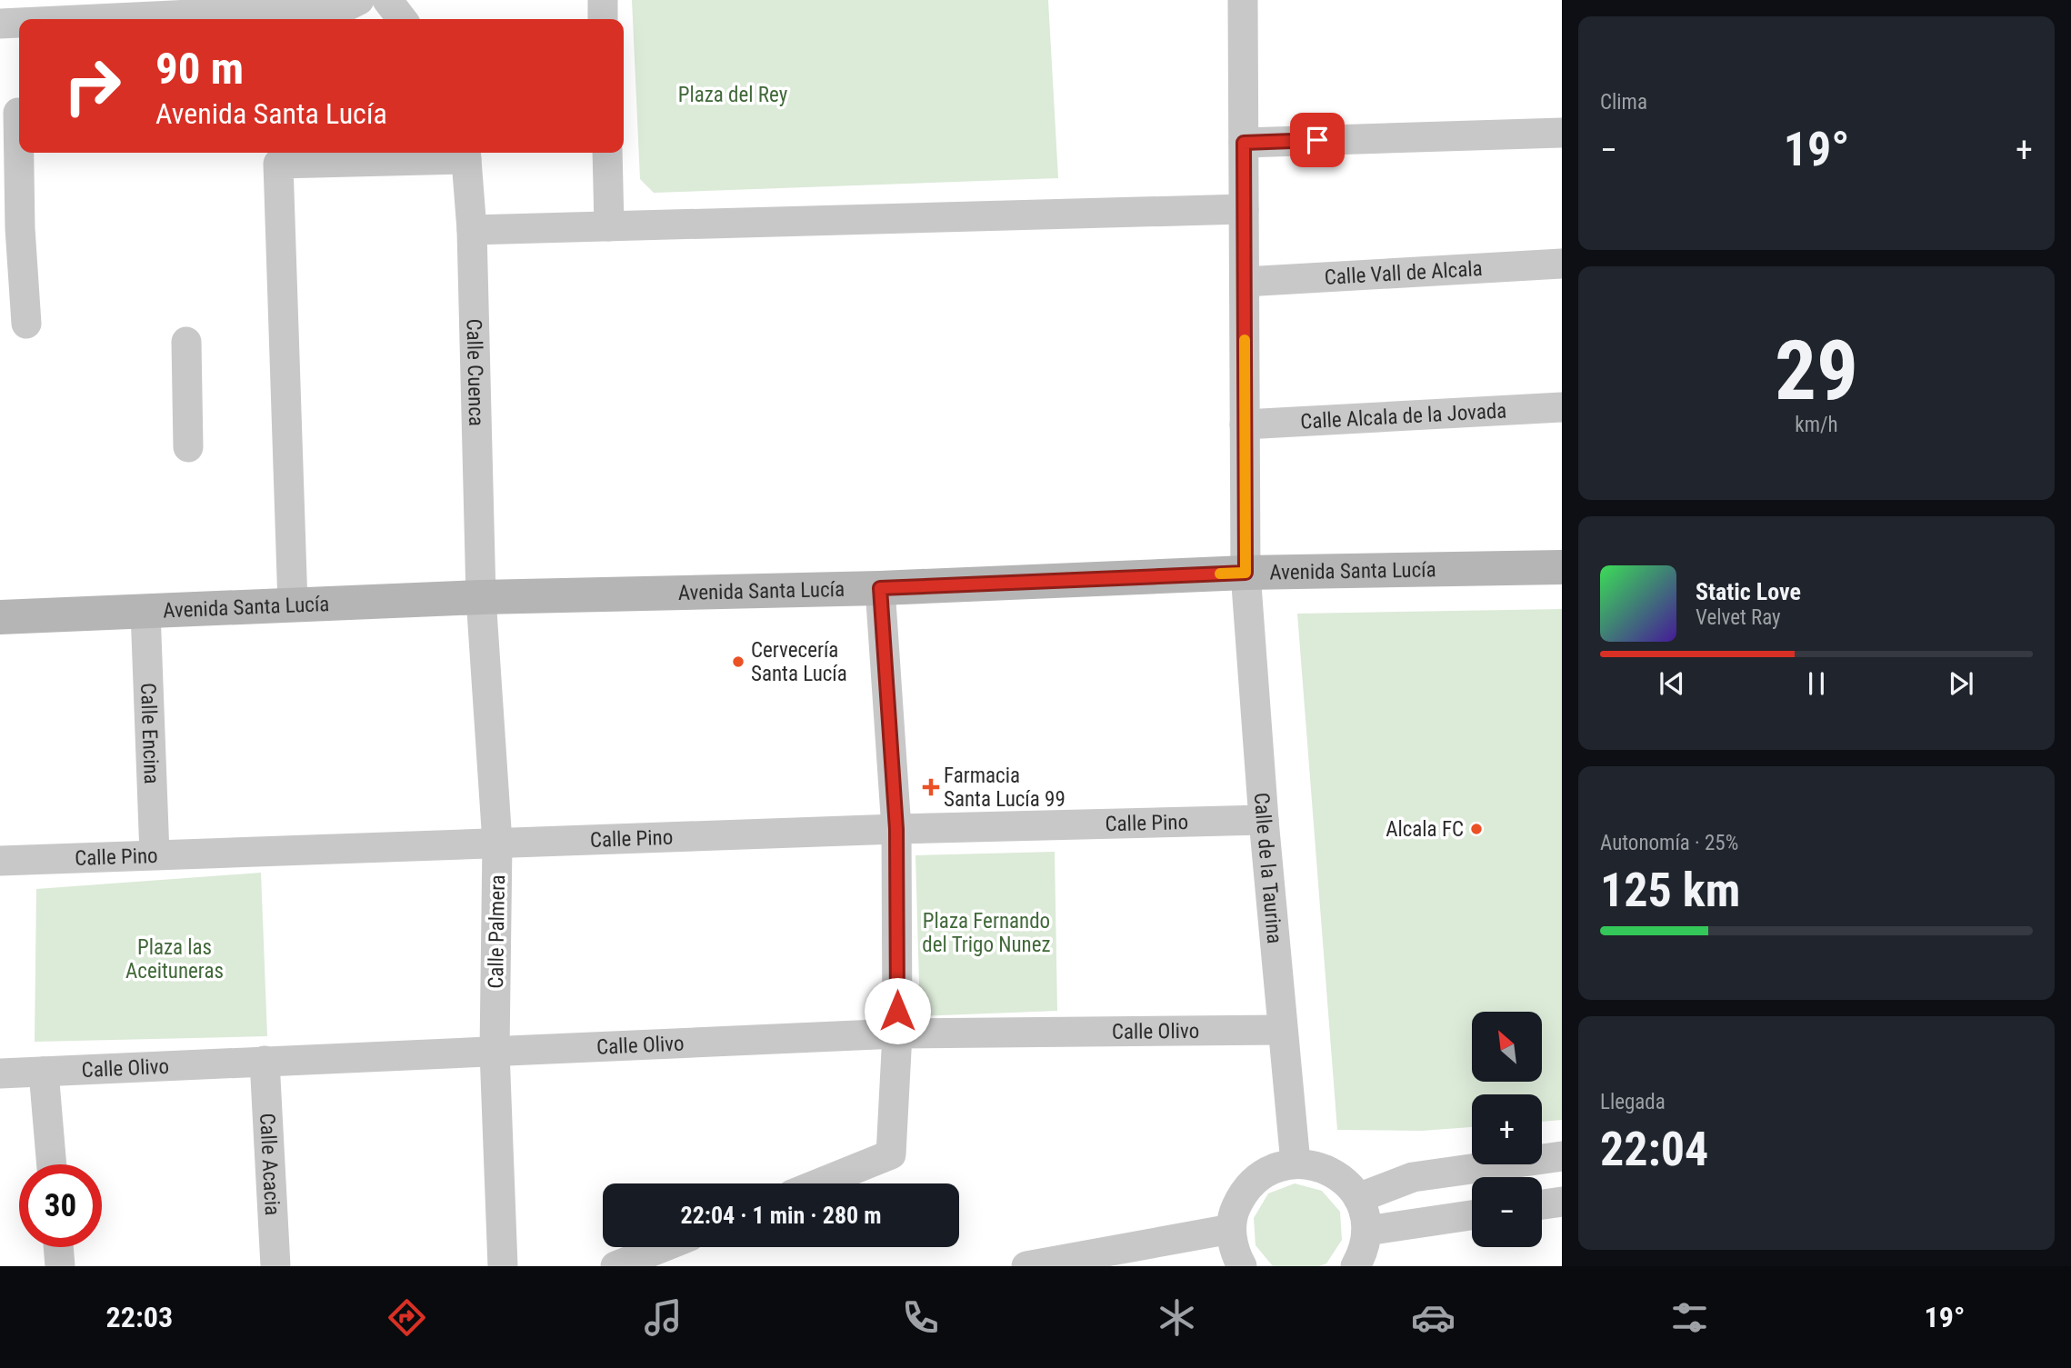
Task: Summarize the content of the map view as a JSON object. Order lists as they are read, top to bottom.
{
  "streets": {
    "street": [
      "Calle Vall de Alcala",
      "Calle Cuenca",
      "Calle Alcala de la Jovada",
      "Avenida Santa Lucía",
      "Calle Encina",
      "Calle Pino",
      "Calle de la Taurina",
      "Calle Palmera",
      "Calle Olivo",
      "Calle Acacia"
    ]
  },
  "crossings": [
    ["Calle Vall de Alcala", "Calle de la Taurina"],
    ["Calle Cuenca", "Avenida Santa Lucía"],
    ["Calle Cuenca", "Calle Palmera"],
    ["Calle Alcala de la Jovada", "Calle de la Taurina"],
    ["Avenida Santa Lucía", "Calle Encina"],
    ["Avenida Santa Lucía", "Calle de la Taurina"],
    ["Avenida Santa Lucía", "Calle Palmera"],
    ["Calle Encina", "Calle Pino"],
    ["Calle Pino", "Calle de la Taurina"],
    ["Calle Pino", "Calle Palmera"],
    ["Calle de la Taurina", "Calle Olivo"],
    ["Calle Palmera", "Calle Olivo"],
    ["Calle Olivo", "Calle Acacia"]
  ],
  "parks": ["Plaza del Rey", "Plaza Fernando del Trigo Nunez", "Plaza las Aceituneras"],
  "places": {
    "other": ["Cervecería Santa Lucía", "Alcala FC"],
    "health": ["Farmacia Santa Lucía 99"]
  },
  "north": "top left",
  "page": {
    "tile": [
      "Clima",
      ["29", "km/h"],
      ["Autonomía · 25%", "125 km"],
      ["Llegada", "22:04"]
    ],
    "turn": ["90 m", "Avenida Santa Lucía"],
    "heat": ["−", "19°", "+"],
    "song": ["Static Love", "Velvet Ray"],
    "map_buttons": ["+", "−"],
    "limit": "30",
    "trip": "22:04 · 1 min · 280 m",
    "tabs": ["22:03", "19°"]
  }
}
